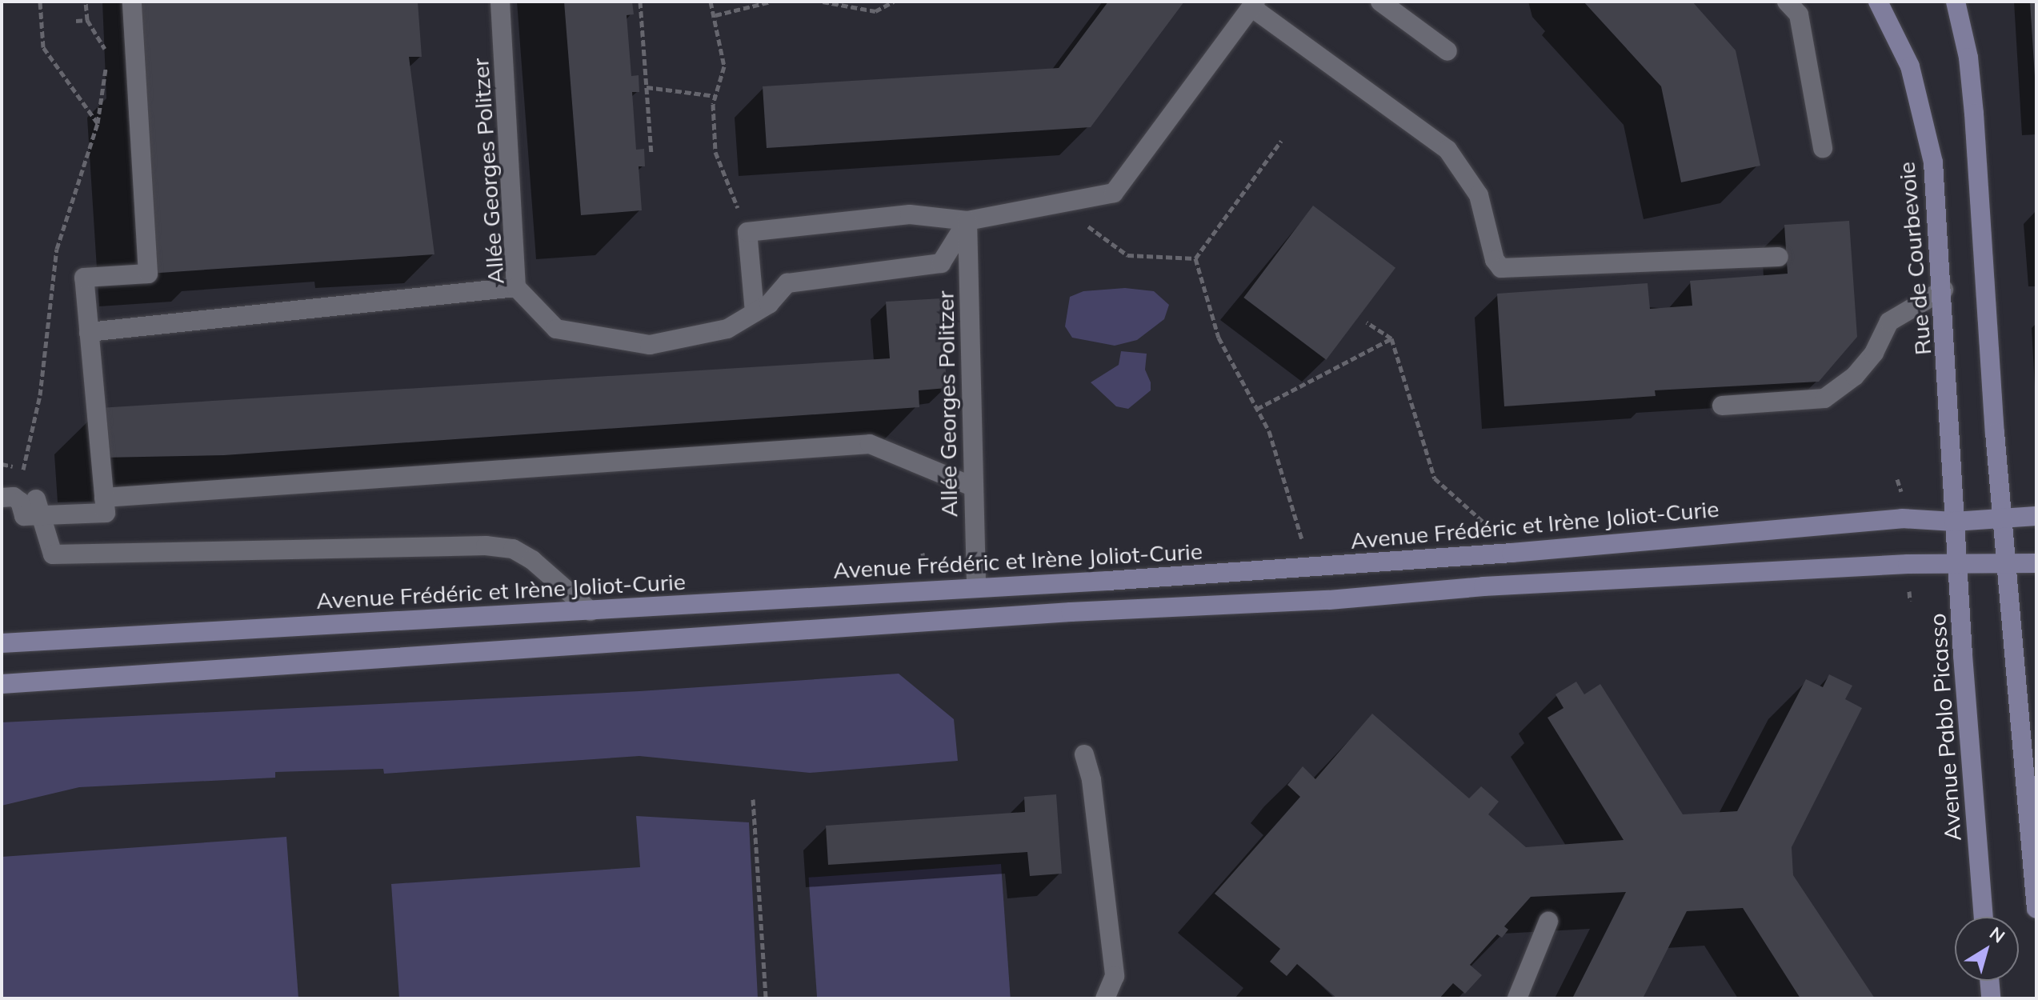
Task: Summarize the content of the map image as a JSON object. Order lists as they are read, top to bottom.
{
  "streets": {
    "main road": ["Rue de Courbevoie", "Avenue Frédéric et Irène Joliot-Curie", "Avenue Pablo Picasso"],
    "street": ["Allée Georges Politzer"]
  },
  "crossings": [
    ["Allée Georges Politzer", "Avenue Frédéric et Irène Joliot-Curie"],
    ["Rue de Courbevoie", "Avenue Frédéric et Irène Joliot-Curie"],
    ["Rue de Courbevoie", "Avenue Pablo Picasso"],
    ["Avenue Frédéric et Irène Joliot-Curie", "Avenue Pablo Picasso"]
  ],
  "north": "top right"
}
